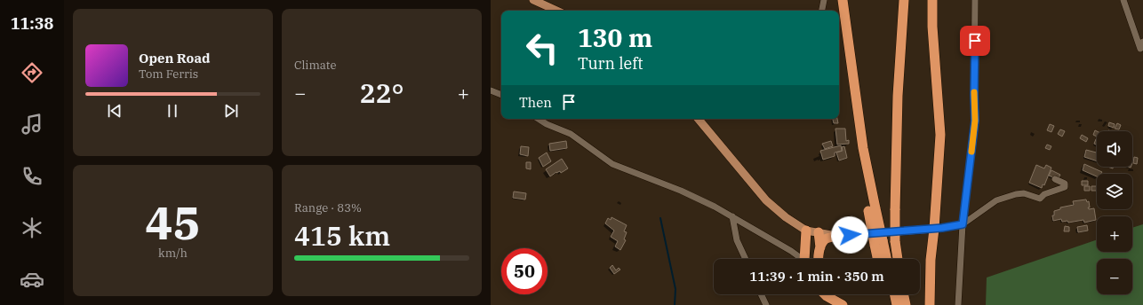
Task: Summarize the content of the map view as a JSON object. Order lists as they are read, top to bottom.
{
  "page": {
    "tabs": "11:38",
    "tile": [
      "Climate",
      ["45", "km/h"],
      ["Range · 83%", "415 km"]
    ],
    "turn": ["130 m", "Turn left"],
    "song": ["Open Road", "Tom Ferris"],
    "heat": ["−", "22°", "+"],
    "then": "Then",
    "map_buttons": ["+", "−"],
    "limit": "50",
    "trip": "11:39 · 1 min · 350 m"
  }
}
